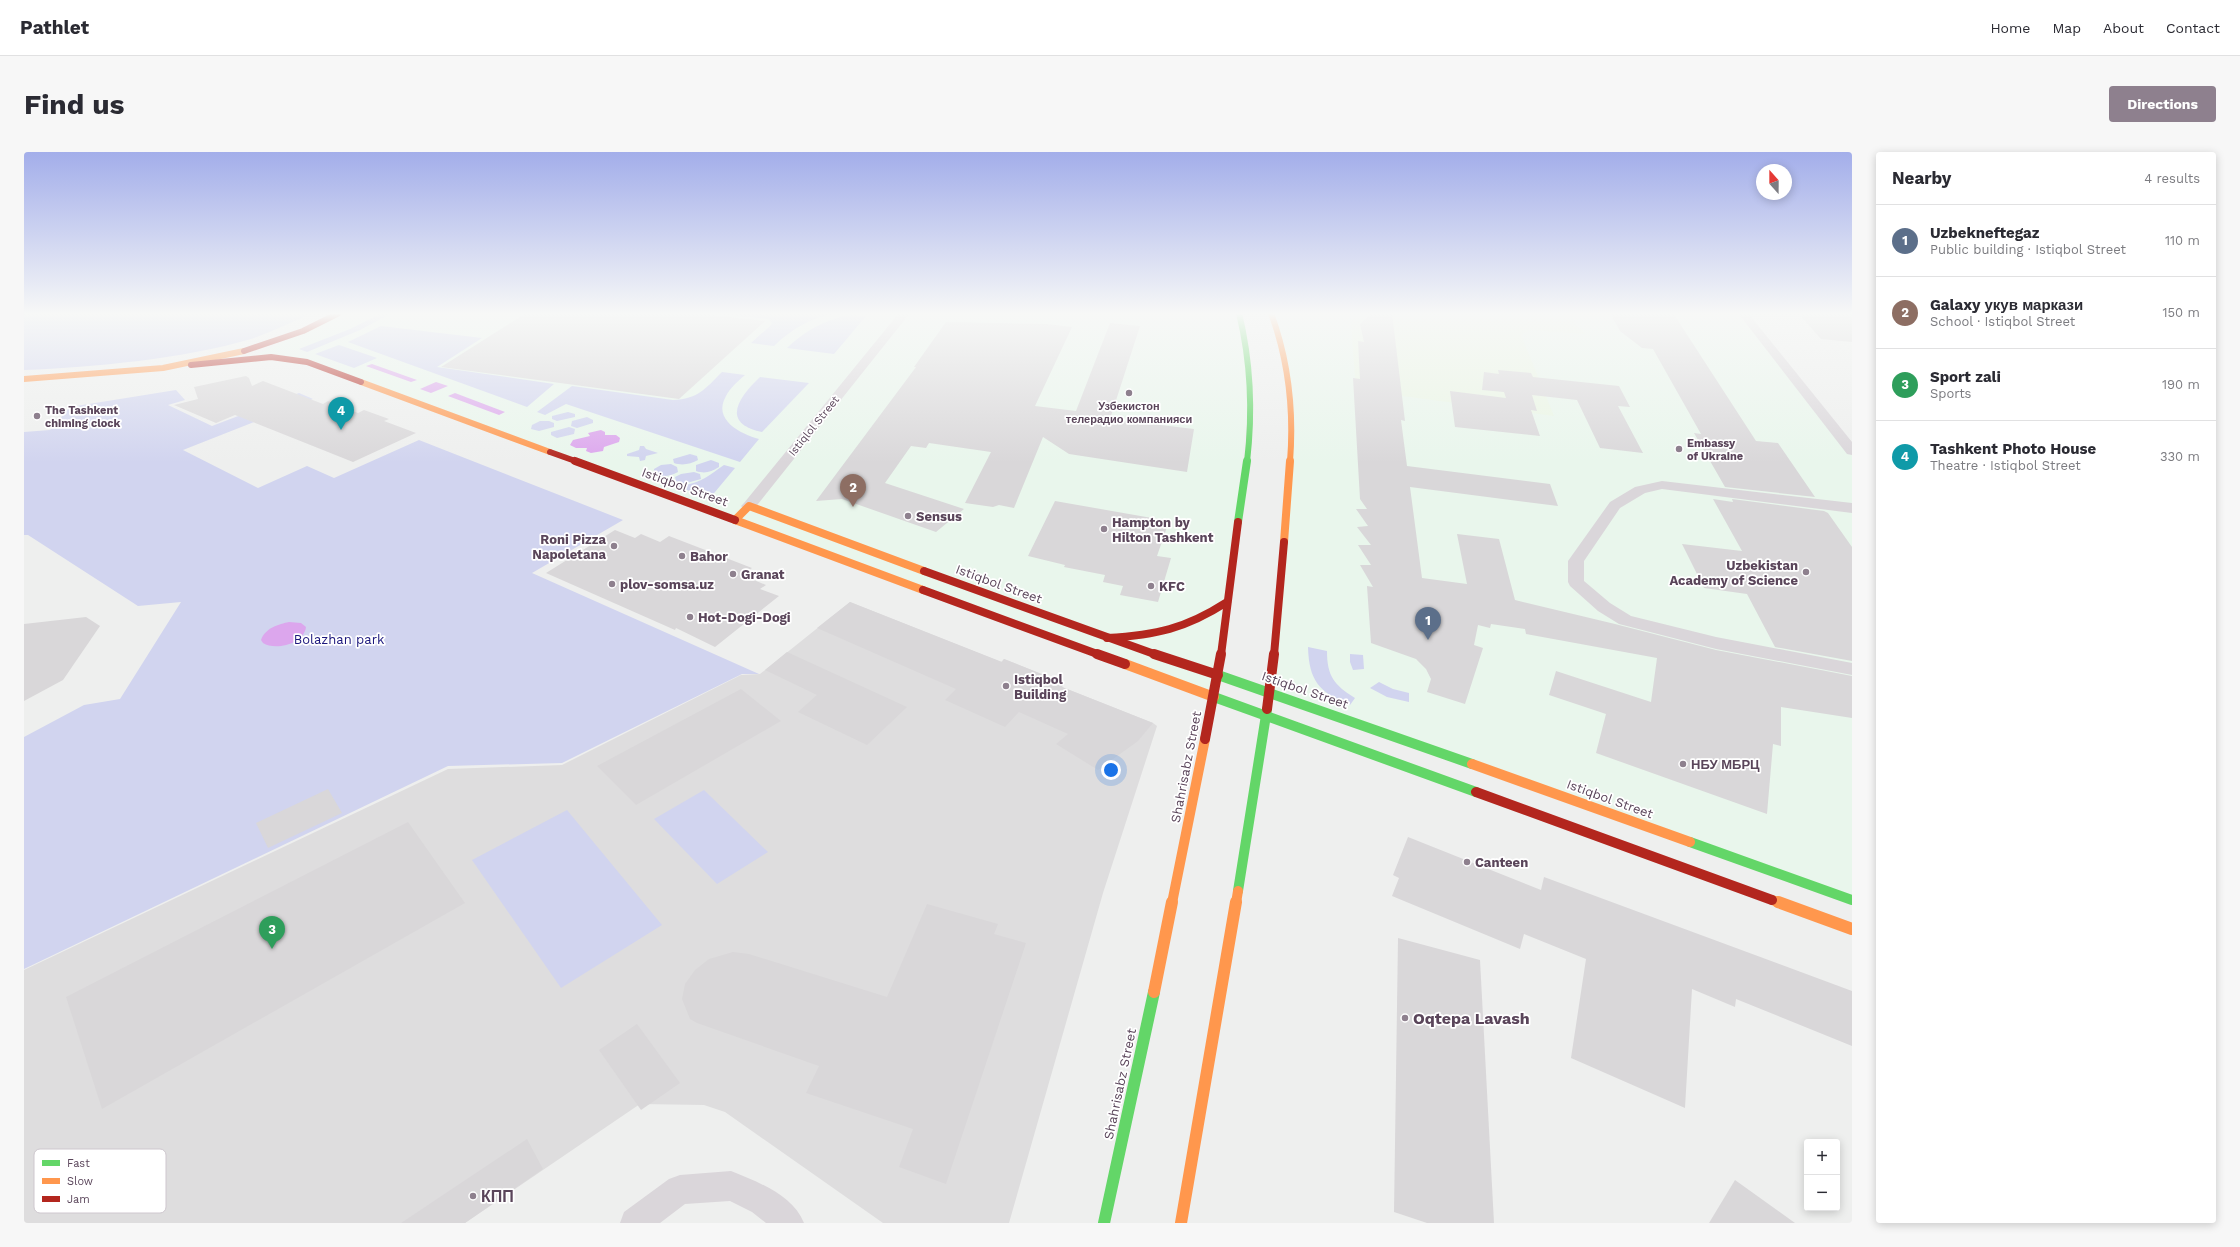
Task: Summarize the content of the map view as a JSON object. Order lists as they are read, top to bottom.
{
  "streets": {
    "main road": ["Istiqlol Street", "Istiqbol Street", "Shahrisabz Street"]
  },
  "crossings": [
    ["Istiqlol Street", "Istiqbol Street"],
    ["Istiqbol Street", "Shahrisabz Street"]
  ],
  "parks": ["Bolazhan park"],
  "places": [
    "Узбекистон телерадио компанияси",
    "The Tashkent chiming clock",
    "Embassy of Ukraine",
    "Sensus",
    "Hampton by Hilton Tashkent",
    "Roni Pizza Napoletana",
    "Bahor",
    "Uzbekistan Academy of Science",
    "Granat",
    "plov-somsa.uz",
    "KFC",
    "Hot-Dogi-Dogi",
    "Istiqbol Building",
    "НБУ МБРЦ",
    "Canteen",
    "Oqtepa Lavash",
    "КПП"
  ],
  "legend": ["Fast", "Slow", "Jam"],
  "north": "top",
  "page": {
    "header": "Pathlet",
    "nav": [
      "Home",
      "Map",
      "About",
      "Contact"
    ],
    "buttons": "Directions",
    "title": "Find us",
    "heading": ["Nearby", "4 results"],
    "list": [
      {
        "mark": "1",
        "name": "Uzbekneftegaz",
        "note": "Public building · Istiqbol Street",
        "value": "110 m"
      },
      {
        "mark": "2",
        "name": "Galaxy укув маркази",
        "note": "School · Istiqbol Street",
        "value": "150 m"
      },
      {
        "mark": "3",
        "name": "Sport zali",
        "note": "Sports",
        "value": "190 m"
      },
      {
        "mark": "4",
        "name": "Tashkent Photo House",
        "note": "Theatre · Istiqbol Street",
        "value": "330 m"
      }
    ],
    "pins": [
      "4",
      "2",
      "1",
      "3"
    ],
    "map_buttons": ["+", "−"]
  }
}
